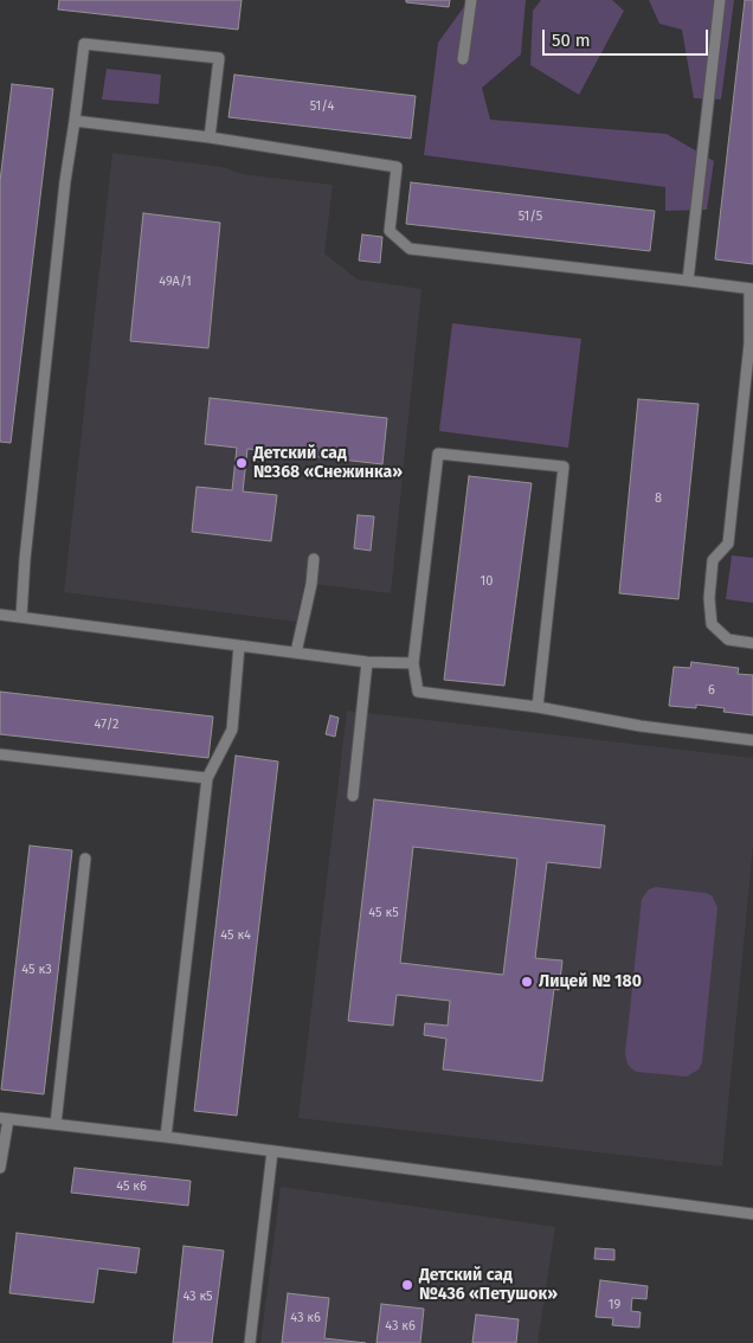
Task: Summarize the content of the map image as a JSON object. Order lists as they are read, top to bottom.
{
  "places": ["Детский сад №368 «Снежинка»", "Лицей № 180", "Детский сад №436 «Петушок»"],
  "house_numbers": [
    "51/4",
    "51/5",
    "49А/1",
    "8",
    "10",
    "6",
    "47/2",
    "45 к5",
    "45 к4",
    "45 к3",
    "45 к6",
    "43 к5",
    "19",
    "43 к6",
    "43 к6"
  ],
  "scale_bar": "50 m"
}
